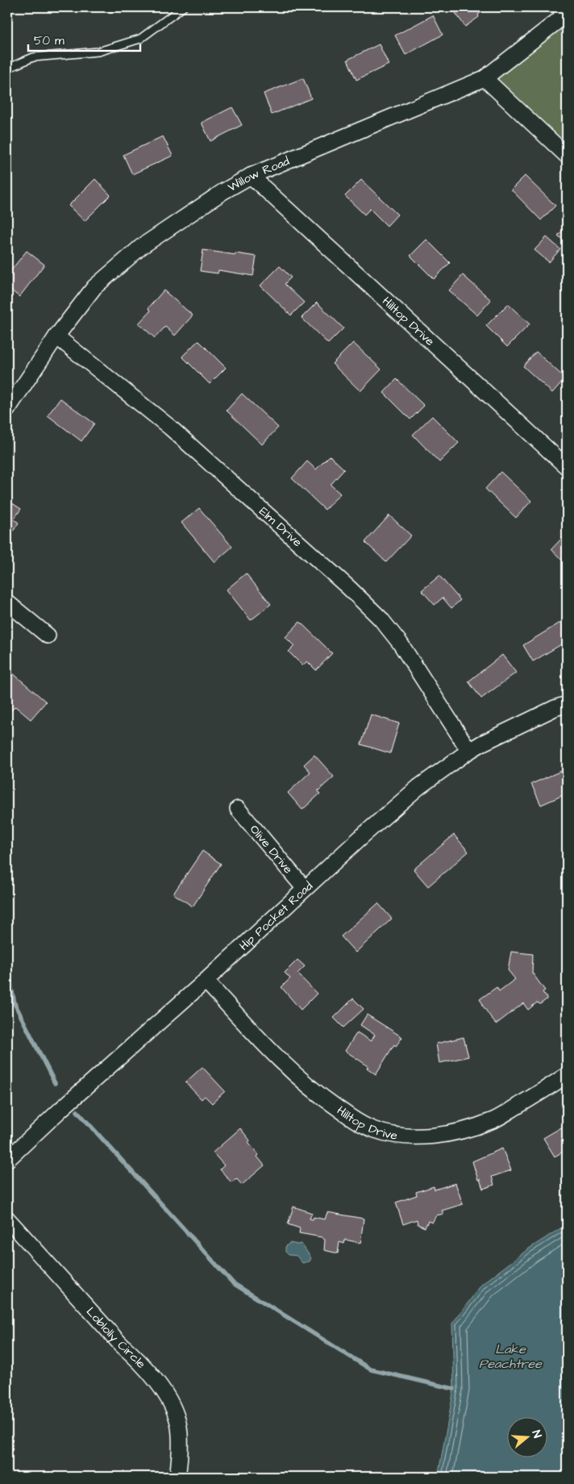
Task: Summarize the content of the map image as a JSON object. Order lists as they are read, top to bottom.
{
  "streets": {
    "street": [
      "Willow Road",
      "Hilltop Drive",
      "Elm Drive",
      "Olive Drive",
      "Hip Pocket Road",
      "Loblolly Circle"
    ]
  },
  "crossings": [
    ["Willow Road", "Hilltop Drive"],
    ["Willow Road", "Elm Drive"],
    ["Hilltop Drive", "Hip Pocket Road"],
    ["Elm Drive", "Hip Pocket Road"],
    ["Olive Drive", "Hip Pocket Road"]
  ],
  "water": ["Lake Peachtree"],
  "scale_bar": "50 m",
  "north": "right"
}
